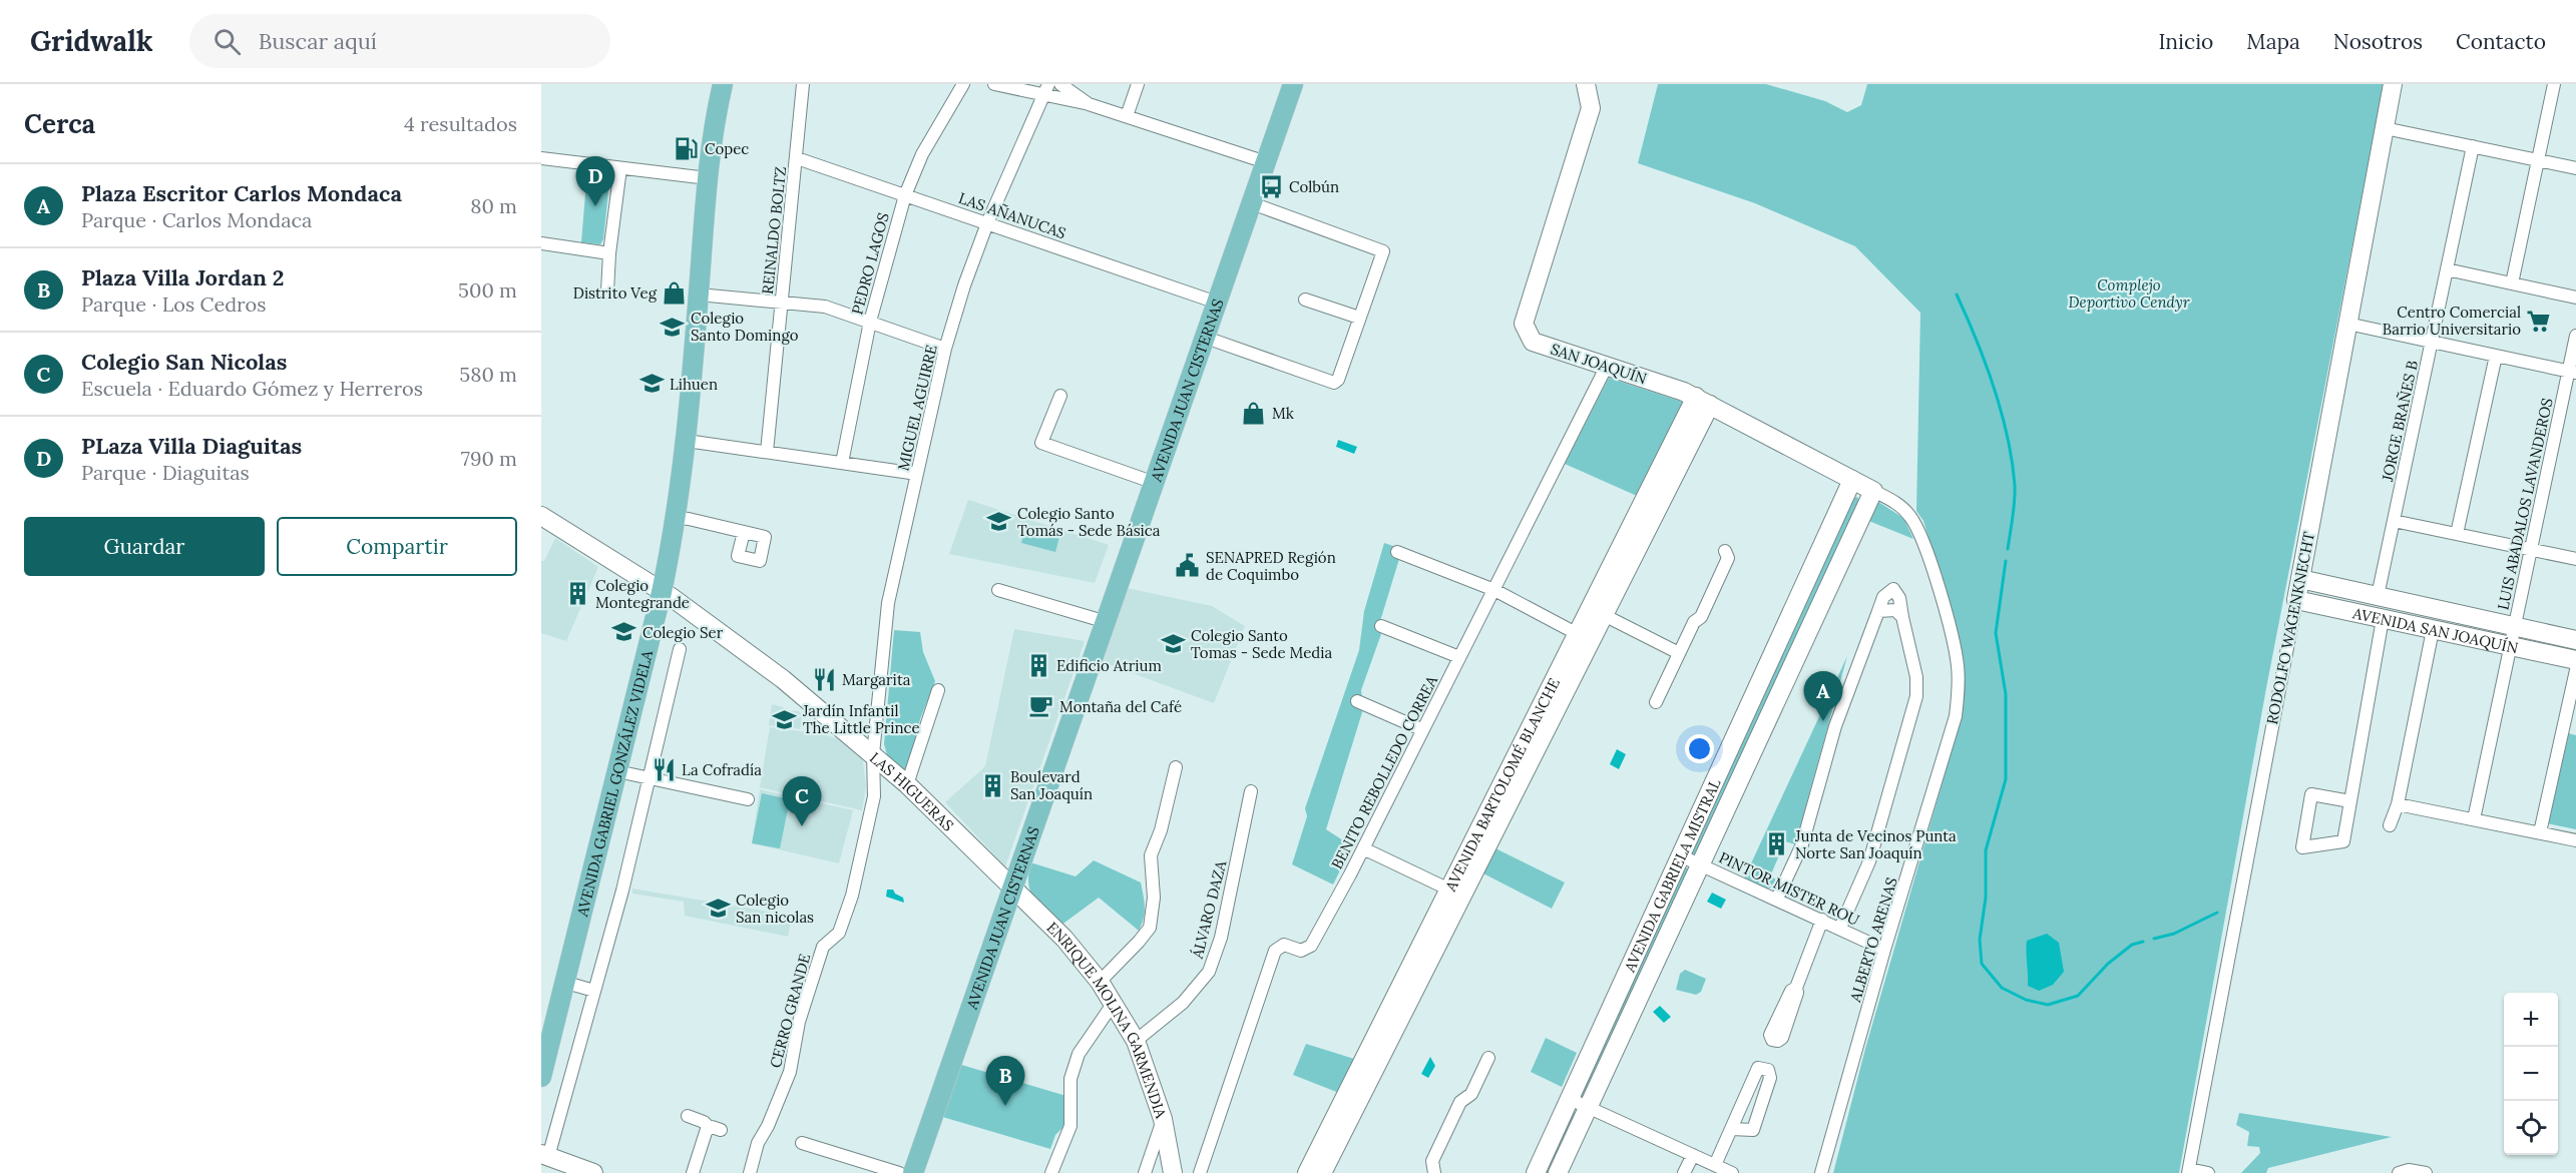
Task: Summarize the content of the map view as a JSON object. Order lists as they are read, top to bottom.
{
  "streets": {
    "main road": [
      "SAN JOAQUÍN",
      "AVENIDA JUAN CISTERNAS",
      "RODOLFO WAGENKNECHT",
      "AVENIDA SAN JOAQUÍN",
      "AVENIDA GABRIEL GONZÁLEZ VIDELA",
      "AVENIDA BARTOLOMÉ BLANCHE",
      "LAS HIGUERAS",
      "AVENIDA GABRIELA MISTRAL",
      "ENRIQUE MOLINA GARMENDIA"
    ],
    "street": [
      "LAS AÑANUCAS",
      "REINALDO BOLTZ",
      "PEDRO LAGOS",
      "MIGUEL AGUIRRE",
      "JORGE BRAÑES B",
      "LUIS ABADALOS LAVANDEROS",
      "BENITO REBOLLEDO CORREA",
      "PINTOR MISTER ROU",
      "ÁLVARO DAZA",
      "ALBERTO ARENAS",
      "CERRO GRANDE"
    ]
  },
  "crossings": [
    ["LAS AÑANUCAS", "REINALDO BOLTZ"],
    ["LAS AÑANUCAS", "PEDRO LAGOS"],
    ["LAS AÑANUCAS", "AVENIDA JUAN CISTERNAS"],
    ["LAS AÑANUCAS", "MIGUEL AGUIRRE"],
    ["SAN JOAQUÍN", "BENITO REBOLLEDO CORREA"],
    ["SAN JOAQUÍN", "AVENIDA BARTOLOMÉ BLANCHE"],
    ["SAN JOAQUÍN", "AVENIDA GABRIELA MISTRAL"],
    ["SAN JOAQUÍN", "ALBERTO ARENAS"],
    ["AVENIDA JUAN CISTERNAS", "LAS HIGUERAS"],
    ["AVENIDA JUAN CISTERNAS", "ENRIQUE MOLINA GARMENDIA"],
    ["MIGUEL AGUIRRE", "LAS HIGUERAS"],
    ["MIGUEL AGUIRRE", "CERRO GRANDE"],
    ["JORGE BRAÑES B", "AVENIDA SAN JOAQUÍN"],
    ["LUIS ABADALOS LAVANDEROS", "AVENIDA SAN JOAQUÍN"],
    ["RODOLFO WAGENKNECHT", "AVENIDA SAN JOAQUÍN"],
    ["AVENIDA GABRIEL GONZÁLEZ VIDELA", "LAS HIGUERAS"],
    ["LAS HIGUERAS", "CERRO GRANDE"],
    ["LAS HIGUERAS", "ENRIQUE MOLINA GARMENDIA"],
    ["AVENIDA GABRIELA MISTRAL", "PINTOR MISTER ROU"],
    ["AVENIDA GABRIELA MISTRAL", "ALBERTO ARENAS"],
    ["PINTOR MISTER ROU", "ALBERTO ARENAS"],
    ["ÁLVARO DAZA", "ENRIQUE MOLINA GARMENDIA"]
  ],
  "parks": ["Complejo Deportivo Cendyr"],
  "places": {
    "fuel station": ["Copec"],
    "bus stop": ["Colbún"],
    "shop": ["Distrito Veg", "Mk"],
    "supermarket": ["Centro Comercial Barrio Universitario"],
    "school or university": [
      "Colegio Santo Domingo",
      "Lihuen",
      "Colegio Santo Tomás - Sede Básica",
      "Colegio Ser",
      "Colegio Santo Tomas - Sede Media",
      "Jardín Infantil The Little Prince",
      "Colegio San nicolas"
    ],
    "public building": ["SENAPRED Región de Coquimbo"],
    "building": [
      "Colegio Montegrande",
      "Edificio Atrium",
      "Boulevard San Joaquín",
      "Junta de Vecinos Punta Norte San Joaquín"
    ],
    "restaurant": ["Margarita", "La Cofradía"],
    "cafe": ["Montaña del Café"]
  },
  "page": {
    "header": "Gridwalk",
    "search": "Buscar aquí",
    "nav": [
      "Inicio",
      "Mapa",
      "Nosotros",
      "Contacto"
    ],
    "heading": ["Cerca", "4 resultados"],
    "pins": [
      "D",
      "A",
      "C",
      "B"
    ],
    "list": [
      {
        "mark": "A",
        "name": "Plaza Escritor Carlos Mondaca",
        "note": "Parque · Carlos Mondaca",
        "value": "80 m"
      },
      {
        "mark": "B",
        "name": "Plaza Villa Jordan 2",
        "note": "Parque · Los Cedros",
        "value": "500 m"
      },
      {
        "mark": "C",
        "name": "Colegio San Nicolas",
        "note": "Escuela · Eduardo Gómez y Herreros",
        "value": "580 m"
      },
      {
        "mark": "D",
        "name": "PLaza Villa Diaguitas",
        "note": "Parque · Diaguitas",
        "value": "790 m"
      }
    ],
    "buttons": ["Guardar", "Compartir"],
    "map_buttons": ["+", "−"]
  }
}
